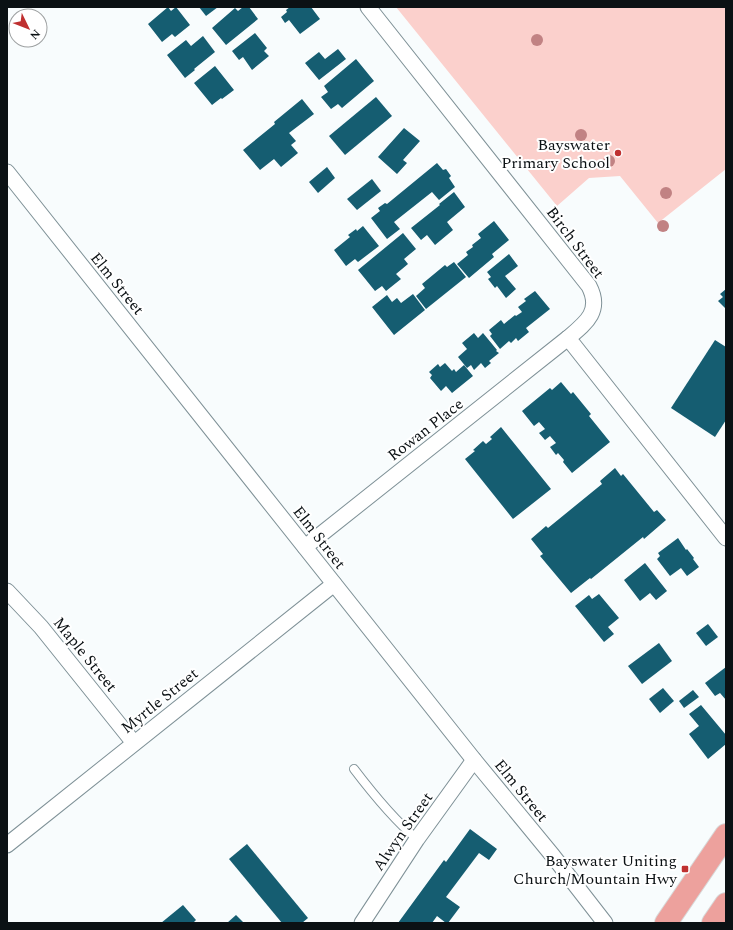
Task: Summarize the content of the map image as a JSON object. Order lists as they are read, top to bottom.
{
  "streets": {
    "street": [
      "Birch Street",
      "Elm Street",
      "Rowan Place",
      "Maple Street",
      "Myrtle Street",
      "Alwyn Street"
    ]
  },
  "crossings": [
    ["Birch Street", "Rowan Place"],
    ["Elm Street", "Rowan Place"],
    ["Elm Street", "Myrtle Street"],
    ["Elm Street", "Alwyn Street"],
    ["Maple Street", "Myrtle Street"]
  ],
  "places": {
    "other": ["Bayswater Primary School"],
    "transit": ["Bayswater Uniting Church/Mountain Hwy"]
  },
  "north": "bottom right"
}
